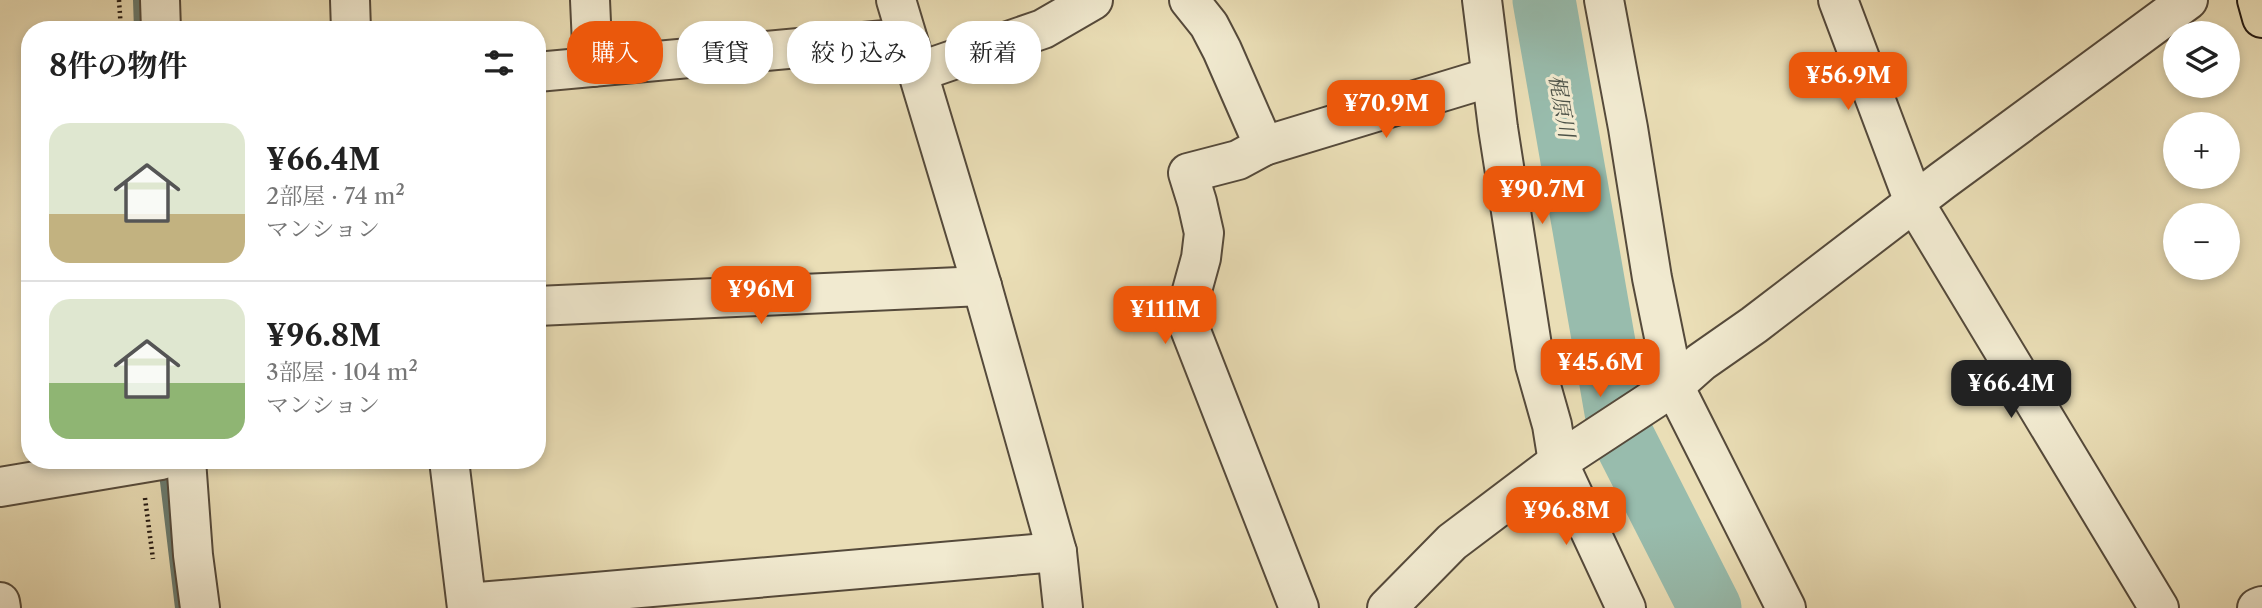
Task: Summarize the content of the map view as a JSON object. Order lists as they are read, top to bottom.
{
  "water": ["梶原川"],
  "page": {
    "map_buttons": ["+", "−"],
    "chip": [
      "購入",
      "賃貸",
      "絞り込み",
      "新着"
    ],
    "heading": "8件の物件",
    "price": [
      "¥56.9M",
      "¥70.9M",
      "¥90.7M",
      "¥96M",
      "¥111M",
      "¥45.6M",
      "¥66.4M",
      "¥96.8M"
    ],
    "list": [
      {
        "name": "¥66.4M",
        "note": "2部屋 · 74 m² · マンション"
      },
      {
        "name": "¥96.8M",
        "note": "3部屋 · 104 m² · マンション"
      }
    ]
  }
}
